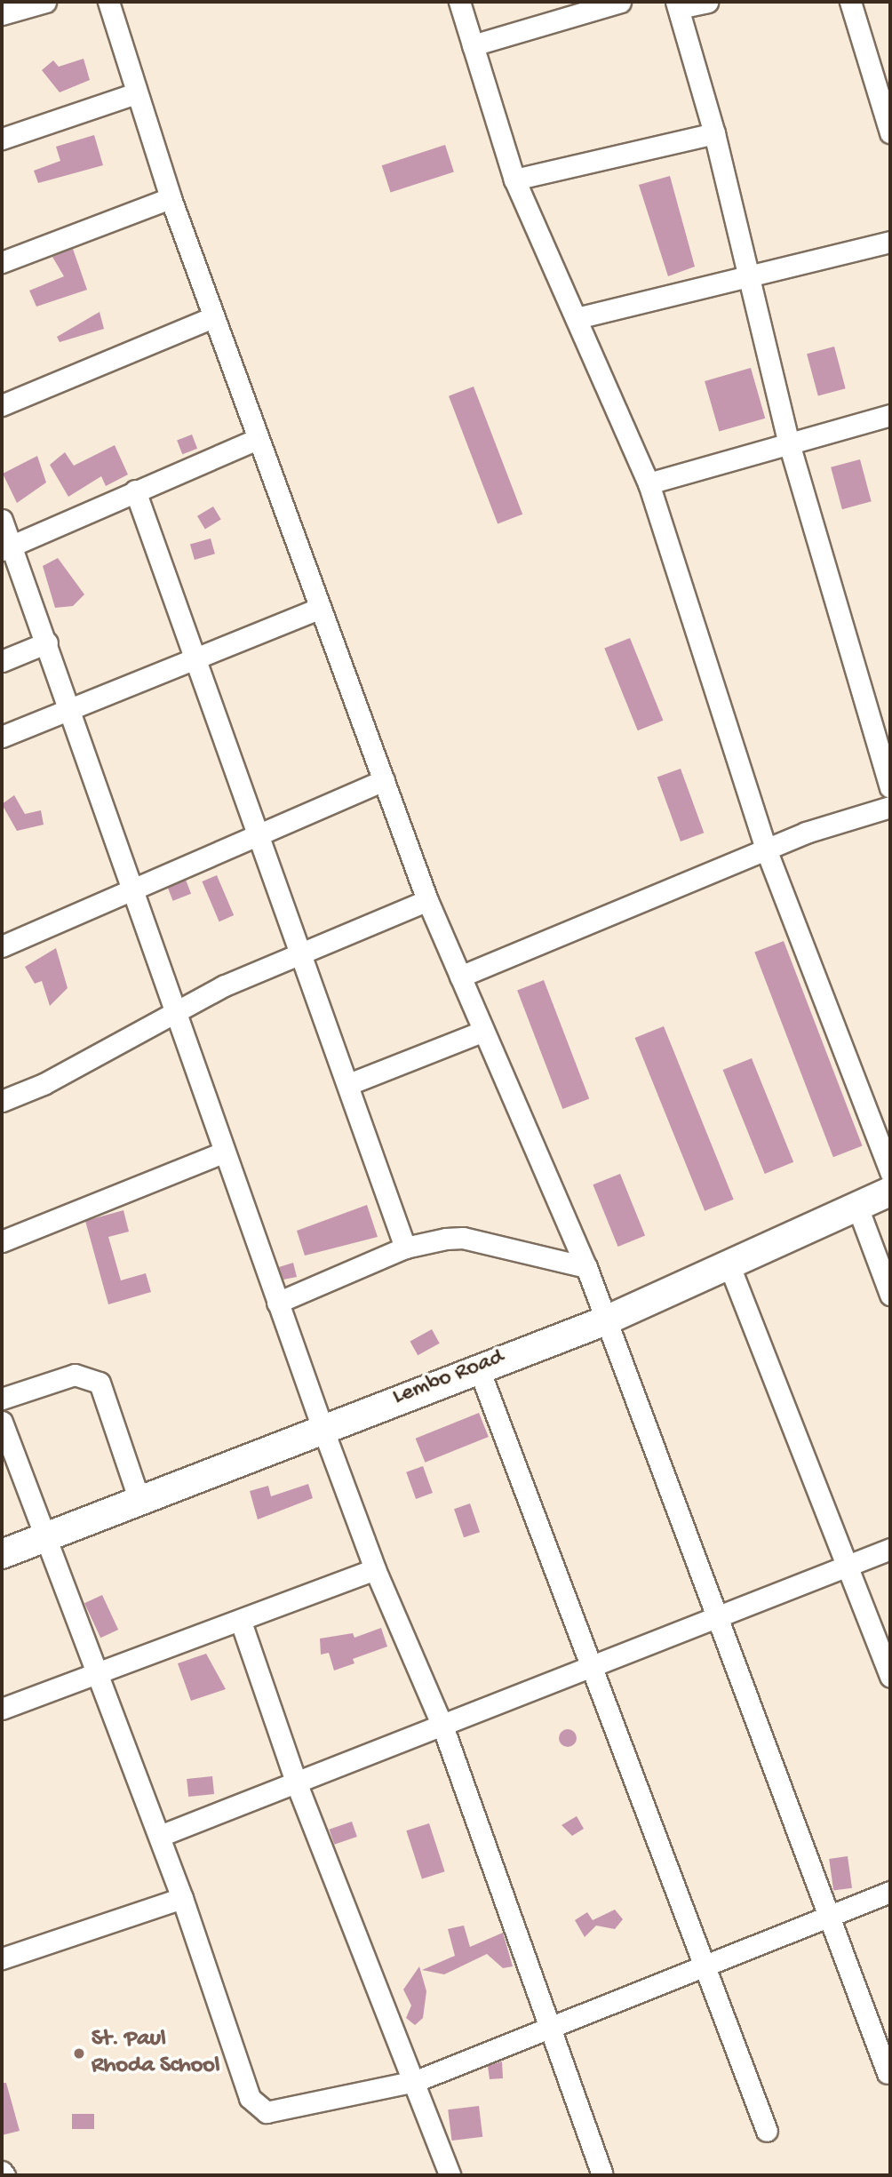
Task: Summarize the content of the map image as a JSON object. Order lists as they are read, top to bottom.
{
  "streets": {
    "street": ["Lembo Road"]
  },
  "places": ["St. Paul Rhoda School"]
}
